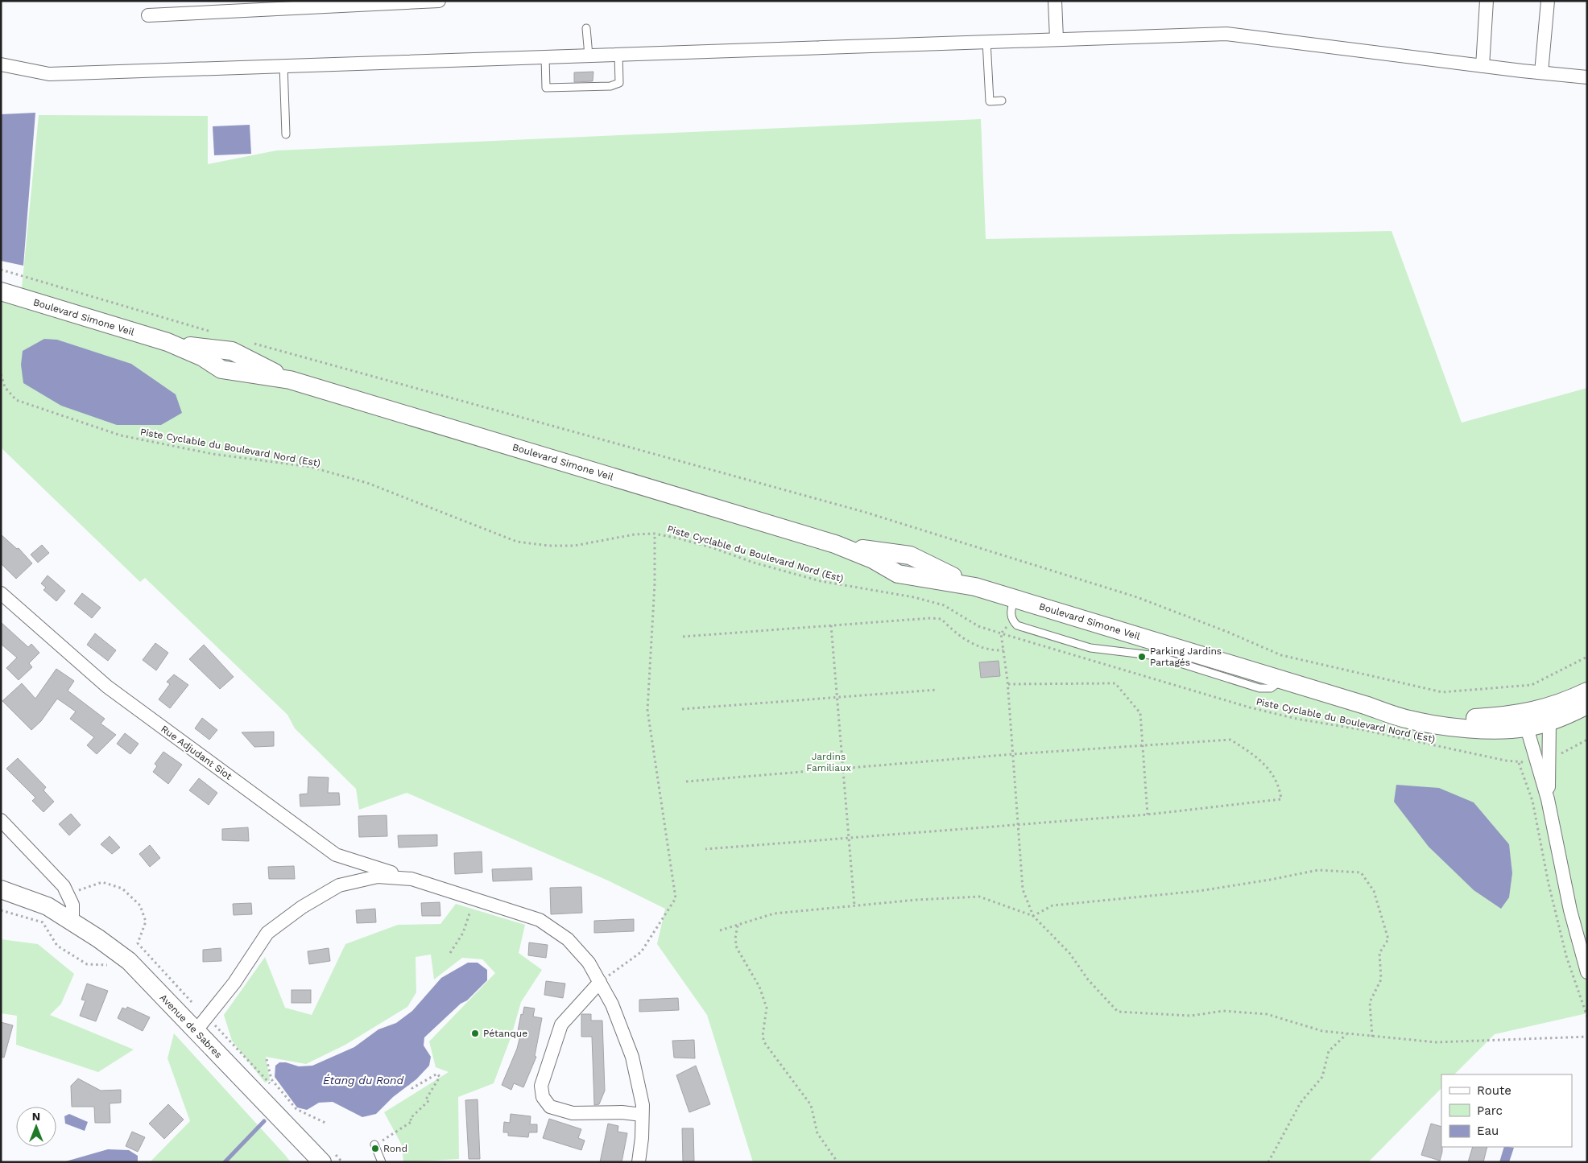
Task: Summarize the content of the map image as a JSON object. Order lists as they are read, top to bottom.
{
  "streets": {
    "main road": ["Boulevard Simone Veil", "Avenue de Sabres"],
    "street": ["Rue Adjudant Siot"],
    "path": ["Piste Cyclable du Boulevard Nord (Est)"]
  },
  "water": ["Étang du Rond"],
  "parks": ["Jardins Familiaux"],
  "places": ["Parking Jardins Partagés", "Pétanque", "Rond"],
  "legend": ["Route", "Parc", "Eau"],
  "north": "top"
}
